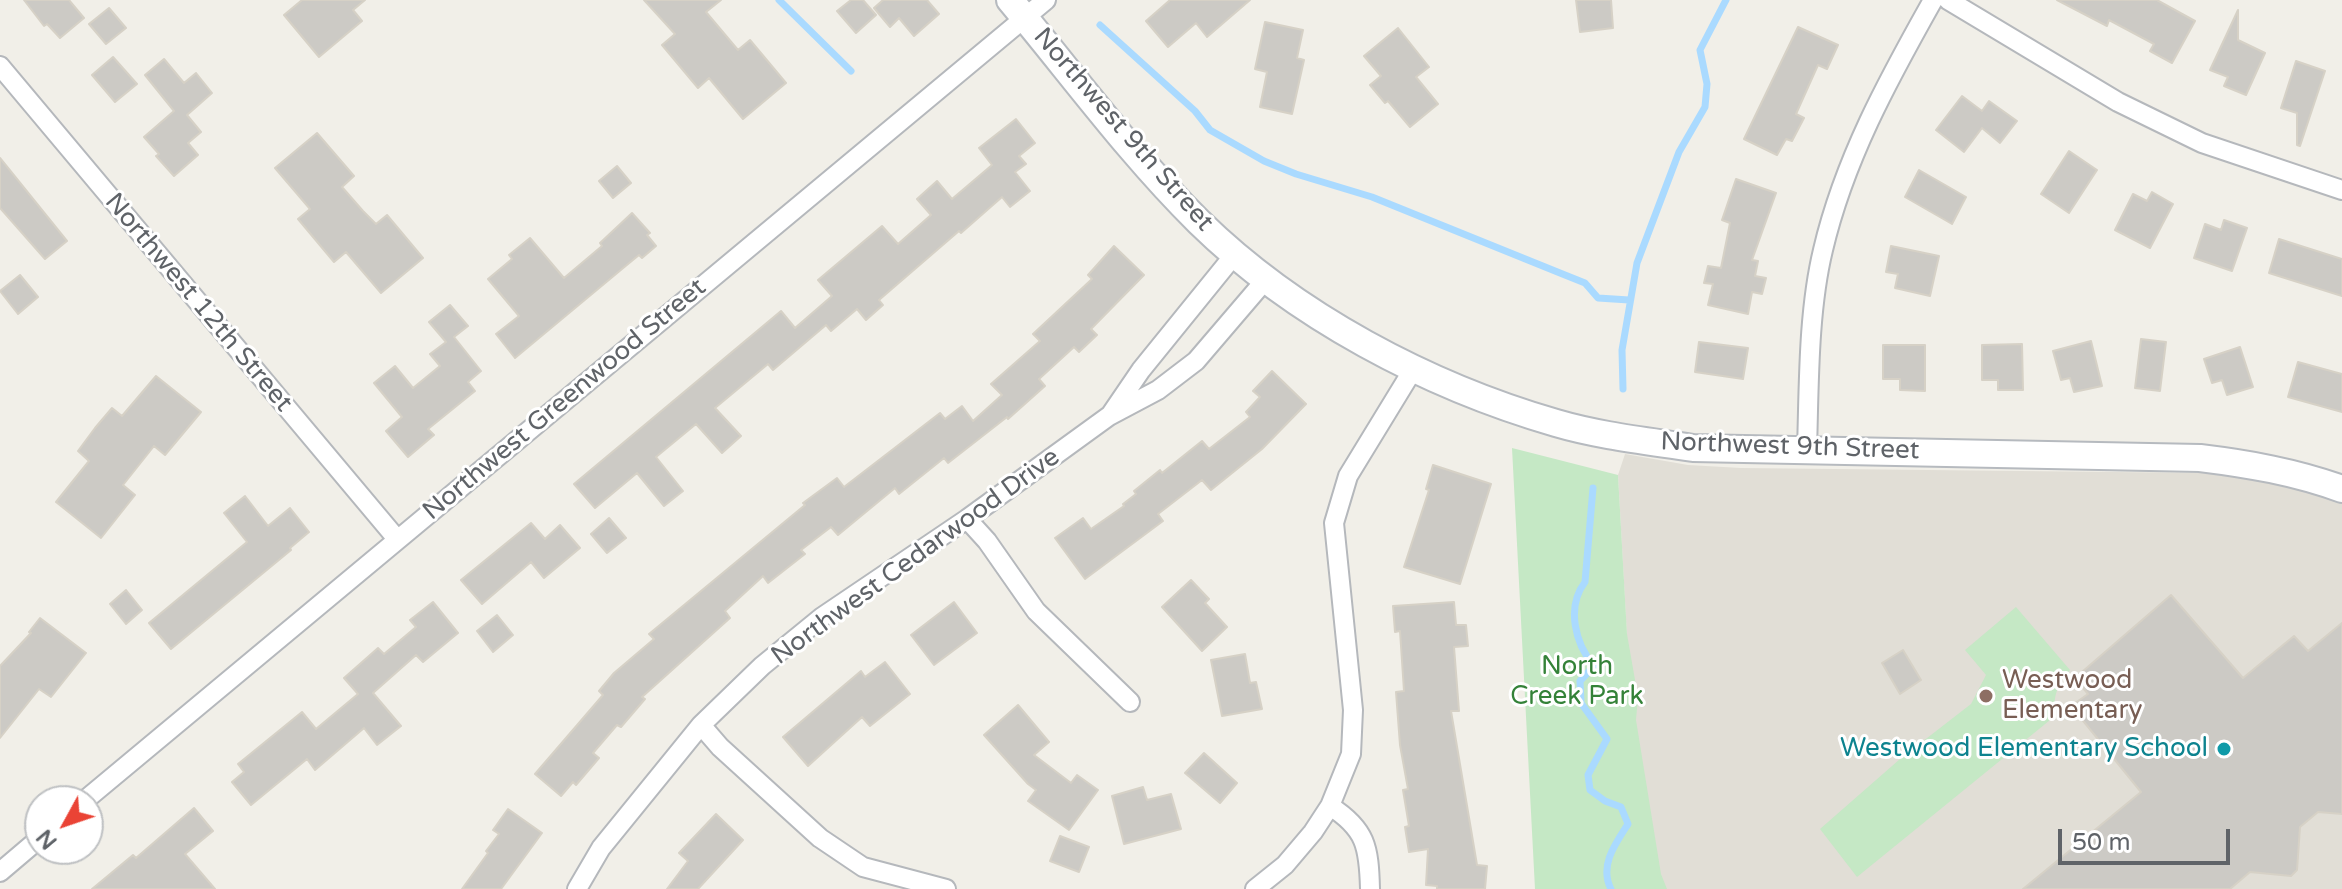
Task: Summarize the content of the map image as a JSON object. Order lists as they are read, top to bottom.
{
  "streets": {
    "street": [
      "Northwest 9th Street",
      "Northwest 12th Street",
      "Northwest Greenwood Street",
      "Northwest Cedarwood Drive"
    ]
  },
  "crossings": [
    ["Northwest 9th Street", "Northwest Greenwood Street"],
    ["Northwest 9th Street", "Northwest Cedarwood Drive"],
    ["Northwest 12th Street", "Northwest Greenwood Street"]
  ],
  "parks": ["North Creek Park"],
  "places": ["Westwood Elementary", "Westwood Elementary School"],
  "scale_bar": "50 m",
  "north": "bottom left"
}
